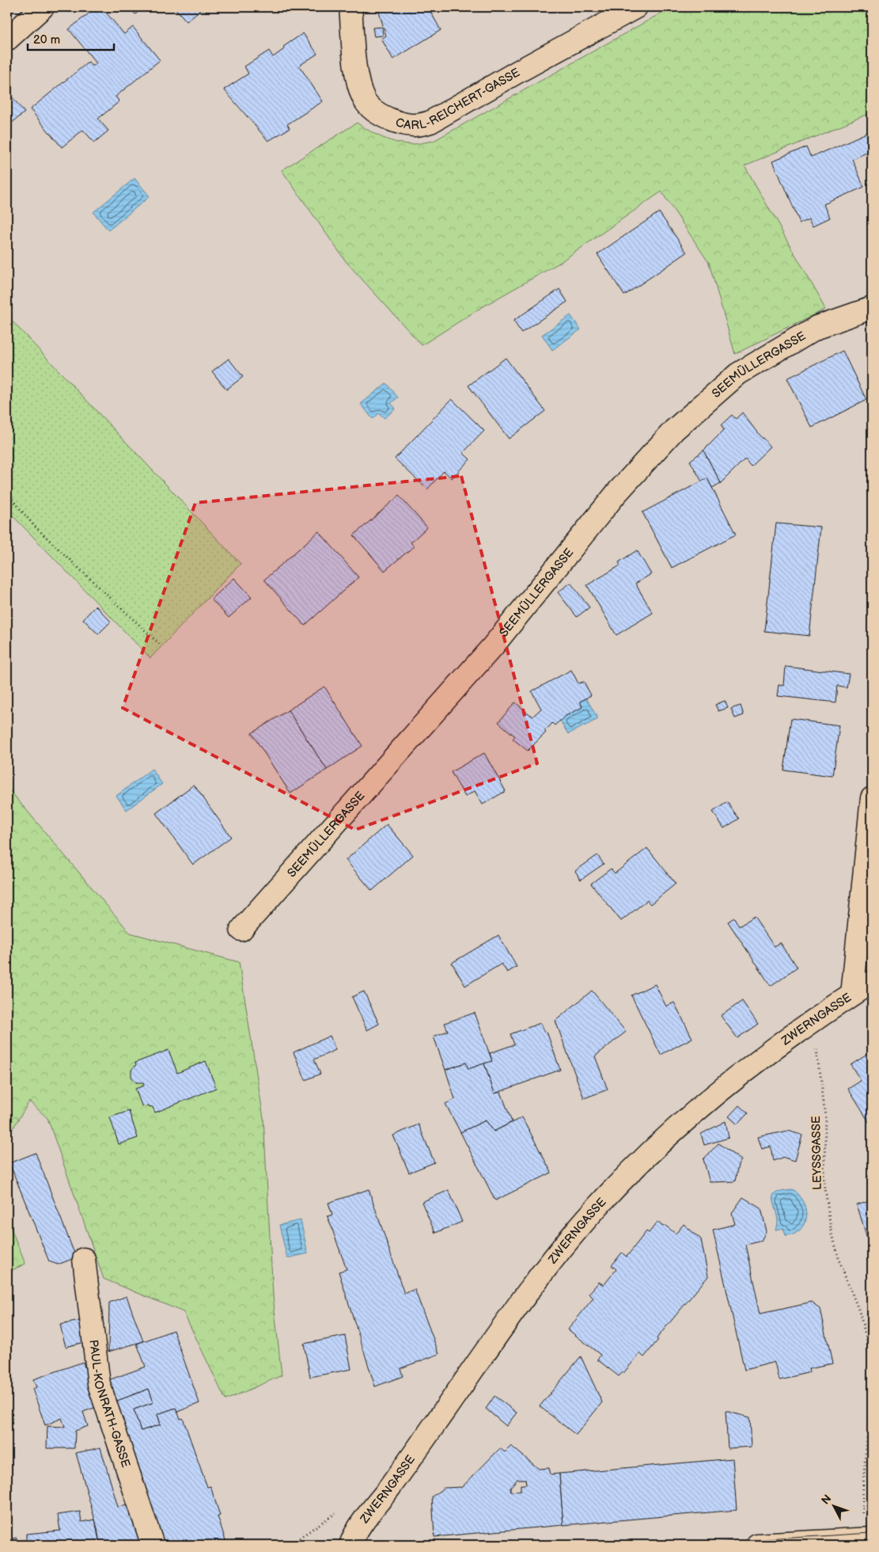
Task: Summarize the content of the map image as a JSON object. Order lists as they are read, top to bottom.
{
  "streets": {
    "street": [
      "CARL-REICHERT-GASSE",
      "SEEMÜLLERGASSE",
      "ZWERNGASSE",
      "PAUL-KONRATH-GASSE"
    ],
    "path": ["LEYSSGASSE"]
  },
  "scale_bar": "20 m",
  "north": "top left"
}
